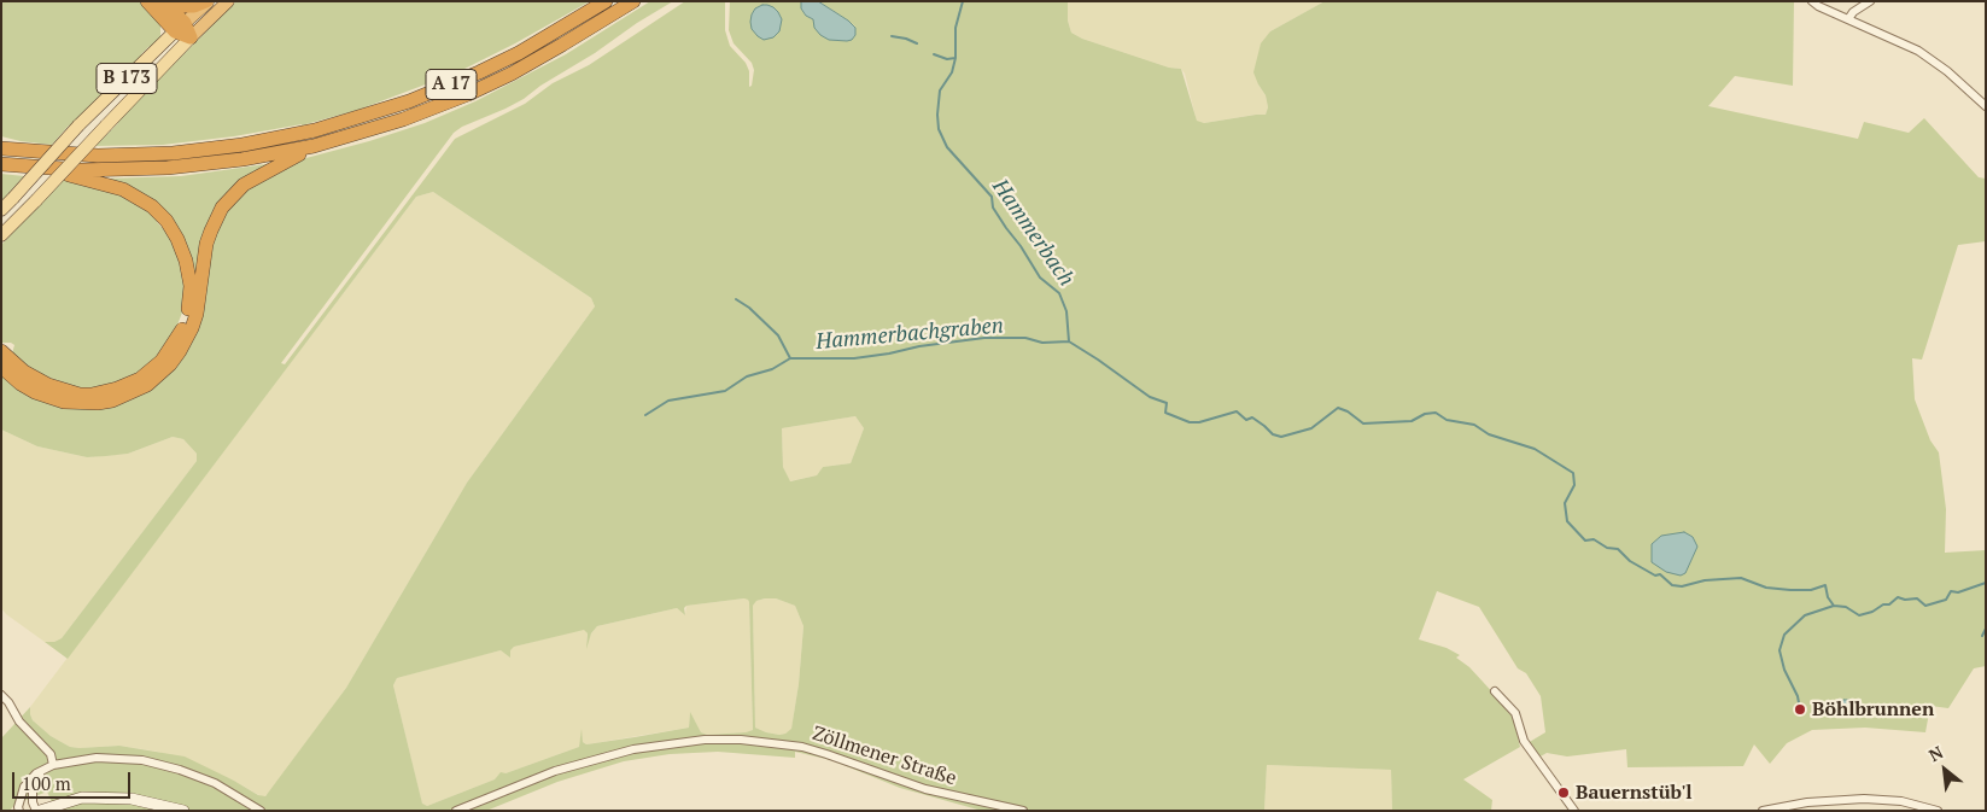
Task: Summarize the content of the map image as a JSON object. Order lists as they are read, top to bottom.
{
  "streets": {
    "highway": ["B 173", "A 17"],
    "street": ["Zöllmener Straße"]
  },
  "water": ["Hammerbach", "Hammerbachgraben"],
  "places": ["Böhlbrunnen", "Bauernstüb'l"],
  "scale_bar": "100 m",
  "north": "top left"
}
